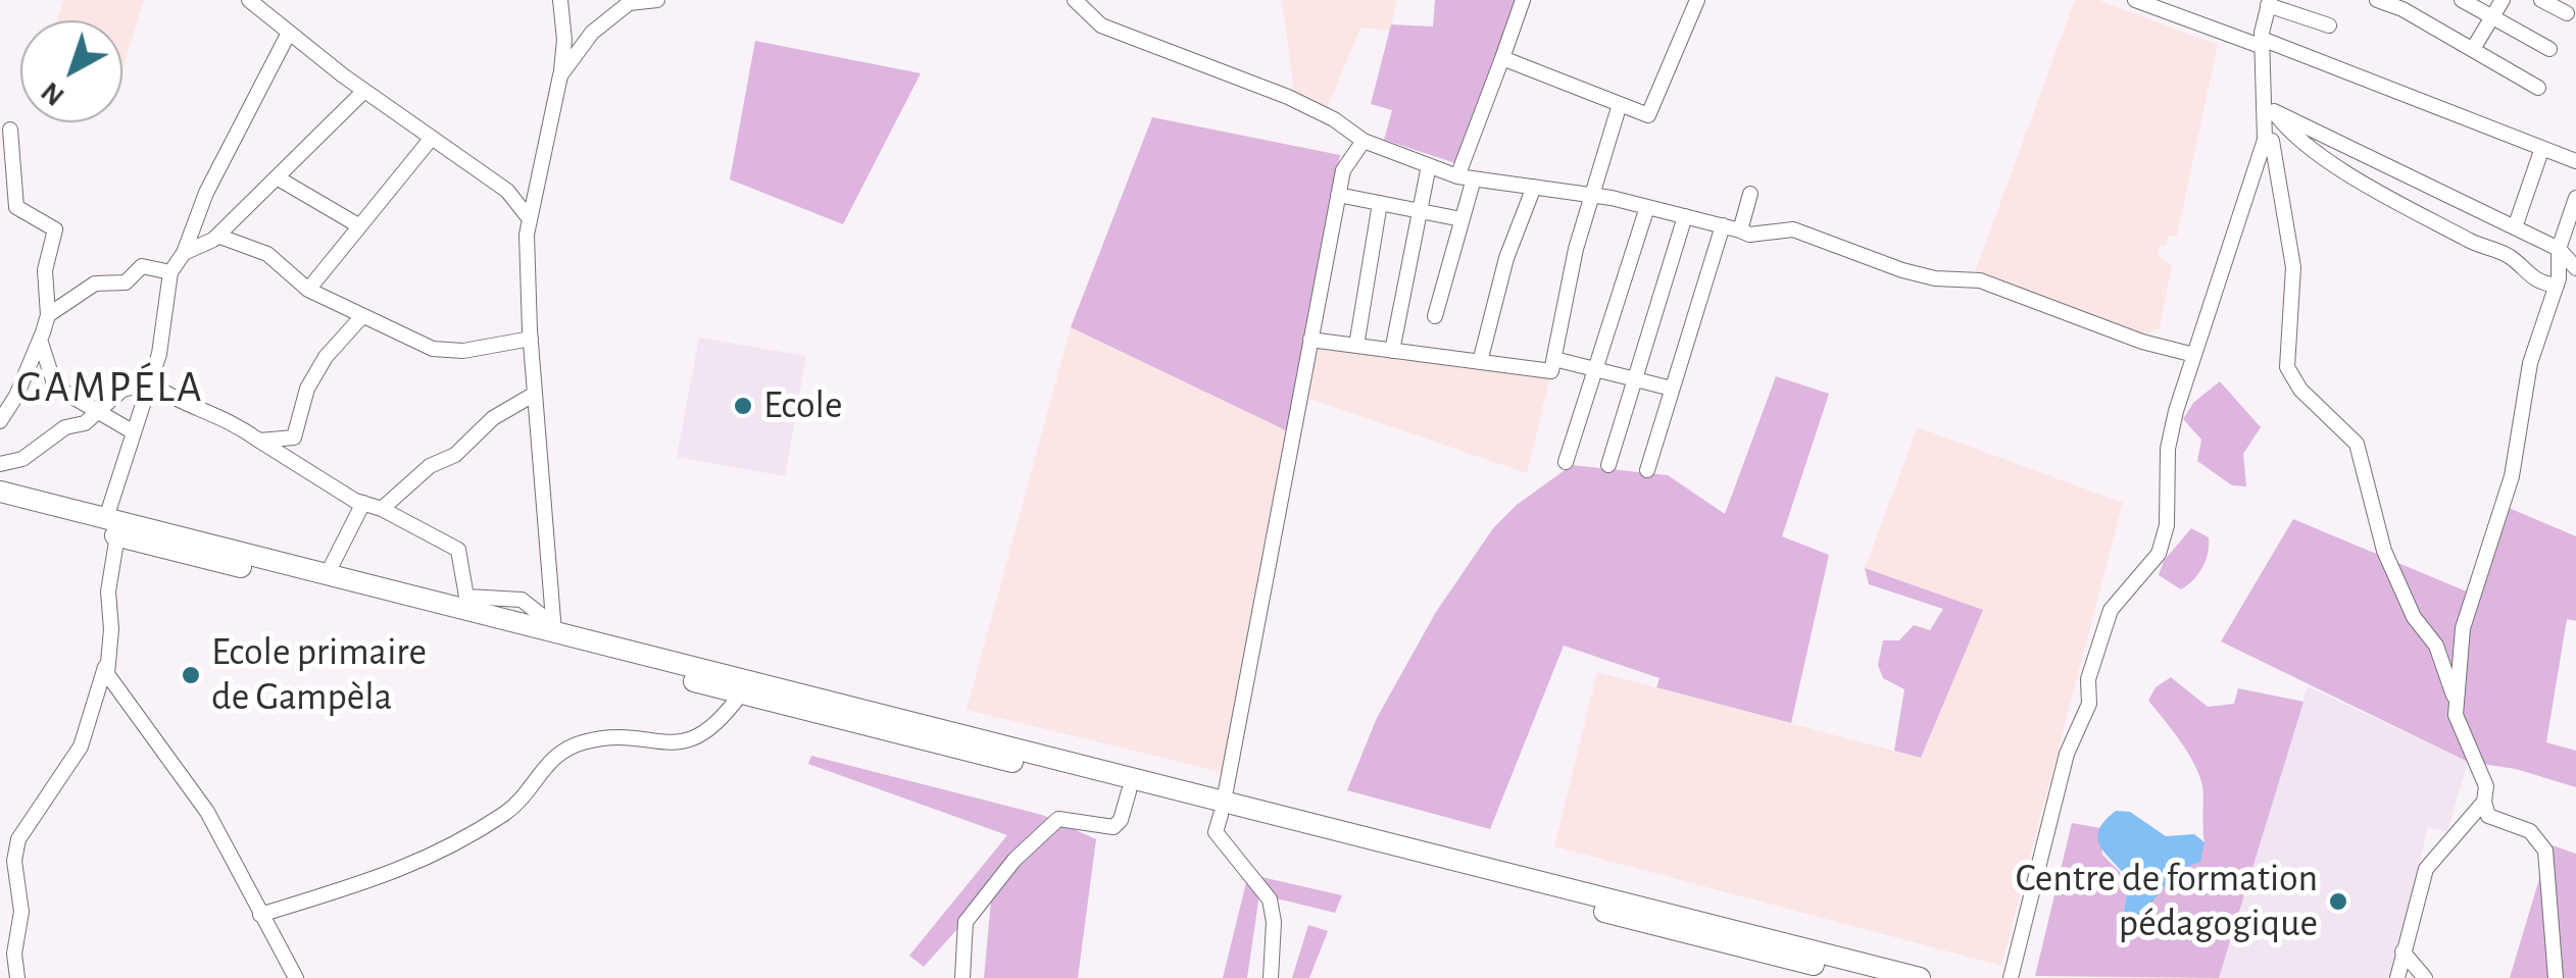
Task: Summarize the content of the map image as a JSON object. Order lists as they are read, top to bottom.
{
  "districts": ["GAMPÉLA"],
  "places": ["Ecole", "Ecole primaire de Gampèla", "Centre de formation pédagogique"],
  "north": "bottom left"
}
